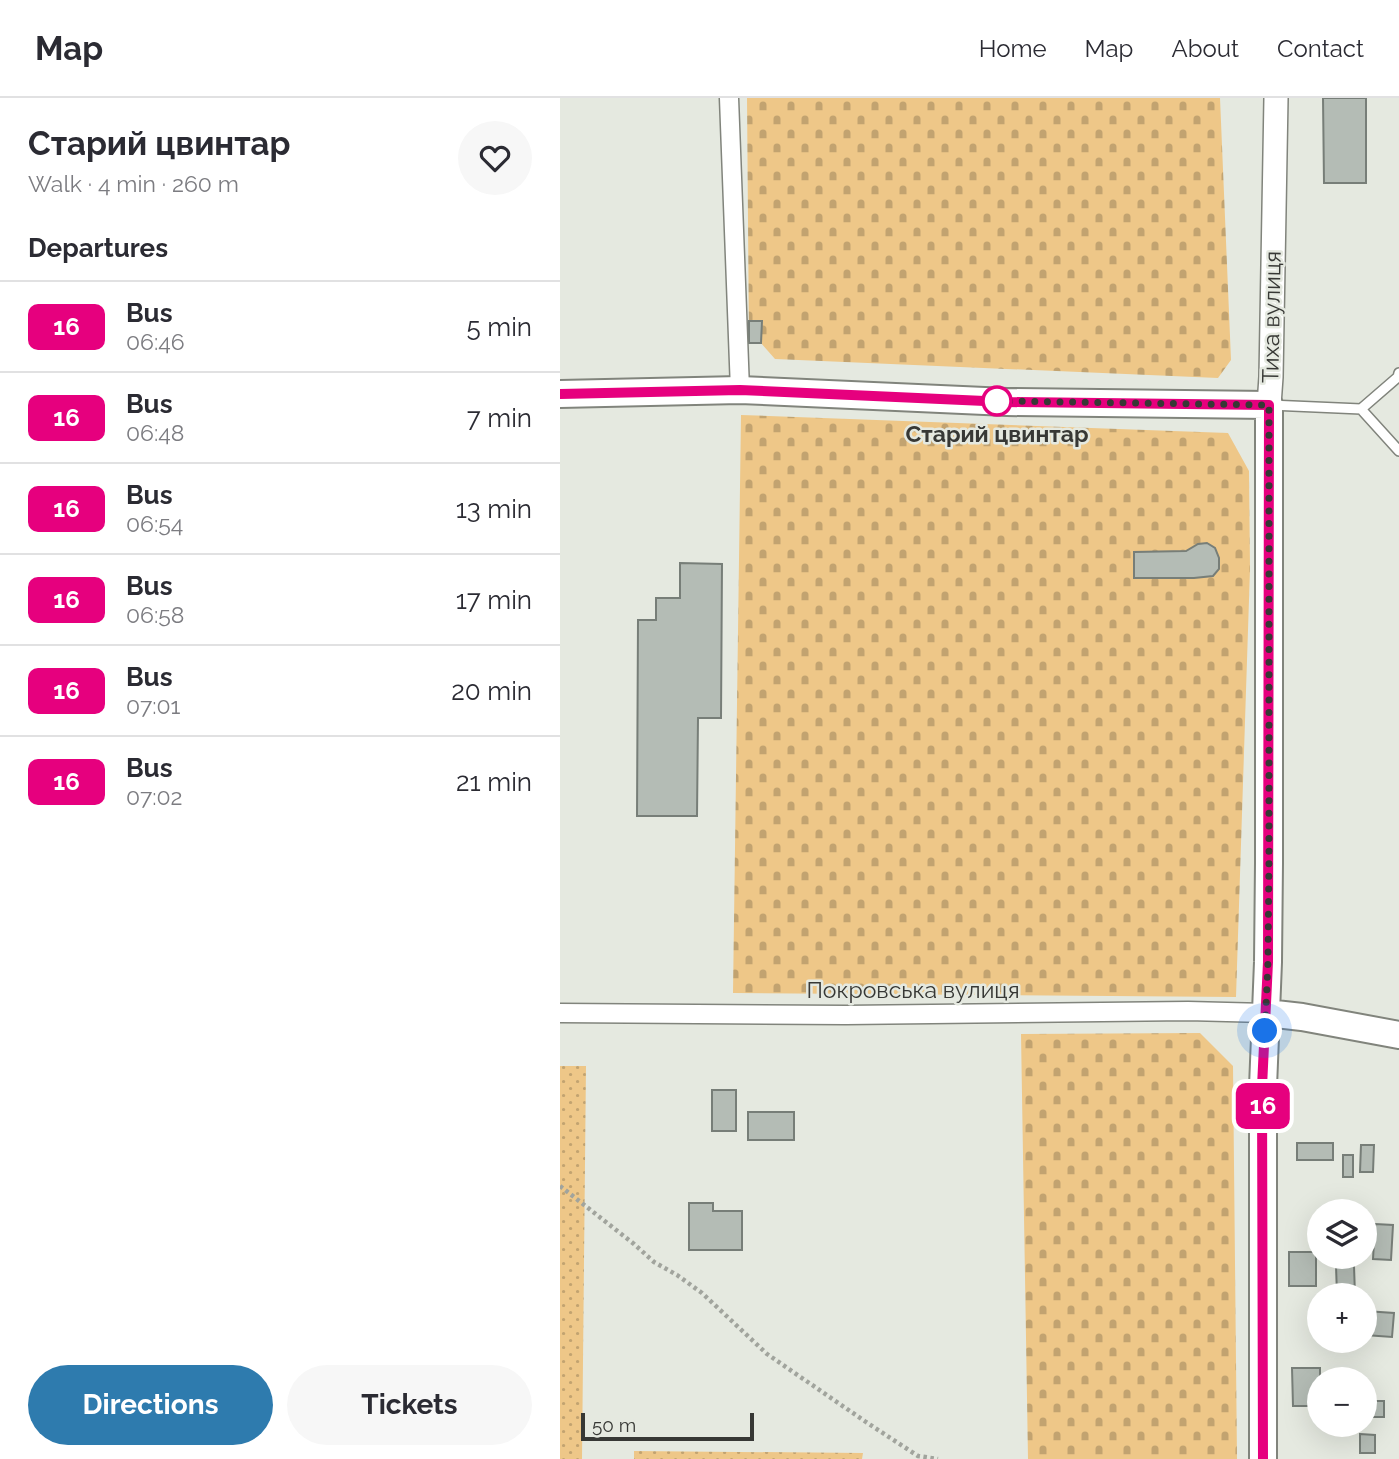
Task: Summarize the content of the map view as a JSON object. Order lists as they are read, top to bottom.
{
  "streets": {
    "main road": ["Тиха вулиця"],
    "street": ["Покровська вулиця"]
  },
  "crossings": [
    ["Тиха вулиця", "Покровська вулиця"]
  ],
  "places": ["Старий цвинтар"],
  "lines": ["bus line 16"],
  "scale_bar": "50 m",
  "page": {
    "header": "Map",
    "nav": [
      "Home",
      "Map",
      "About",
      "Contact"
    ],
    "heading": [
      ["Старий цвинтар", "Walk · 4 min · 260 m"],
      "Departures"
    ],
    "on_map": "16",
    "list": [
      {
        "mark": "16",
        "name": "Bus",
        "note": "06:46",
        "value": "5 min"
      },
      {
        "mark": "16",
        "name": "Bus",
        "note": "06:48",
        "value": "7 min"
      },
      {
        "mark": "16",
        "name": "Bus",
        "note": "06:54",
        "value": "13 min"
      },
      {
        "mark": "16",
        "name": "Bus",
        "note": "06:58",
        "value": "17 min"
      },
      {
        "mark": "16",
        "name": "Bus",
        "note": "07:01",
        "value": "20 min"
      },
      {
        "mark": "16",
        "name": "Bus",
        "note": "07:02",
        "value": "21 min"
      }
    ],
    "map_buttons": ["+", "−"],
    "buttons": ["Directions", "Tickets"],
    "scale": "50 m"
  }
}
